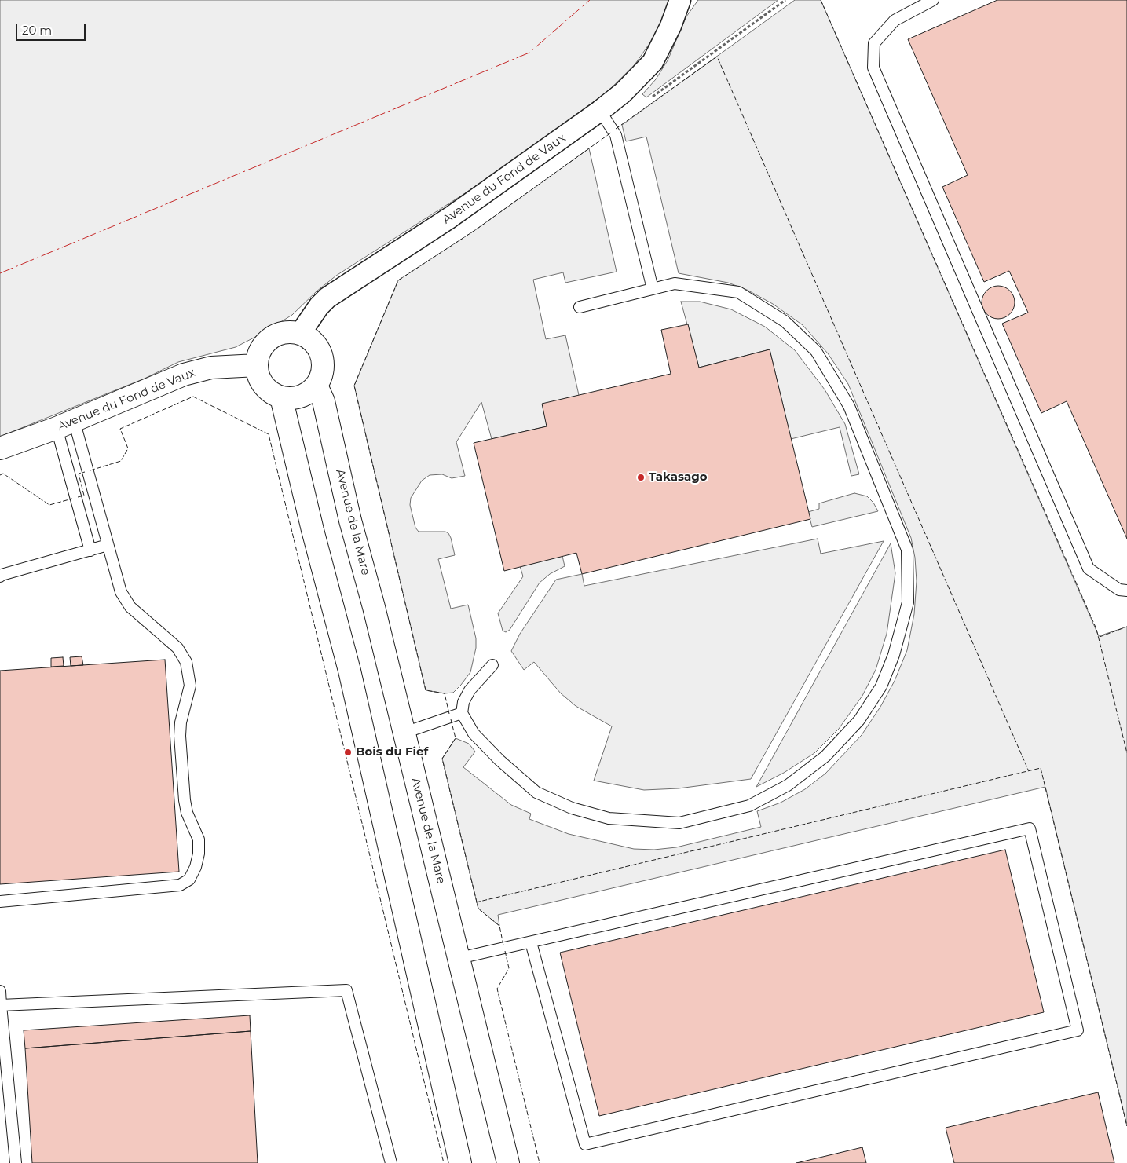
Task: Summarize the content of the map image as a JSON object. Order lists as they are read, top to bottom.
{
  "streets": {
    "street": ["Avenue du Fond de Vaux", "Avenue de la Mare"]
  },
  "crossings": [
    ["Avenue du Fond de Vaux", "Avenue de la Mare"]
  ],
  "places": ["Takasago", "Bois du Fief"],
  "scale_bar": "20 m"
}
